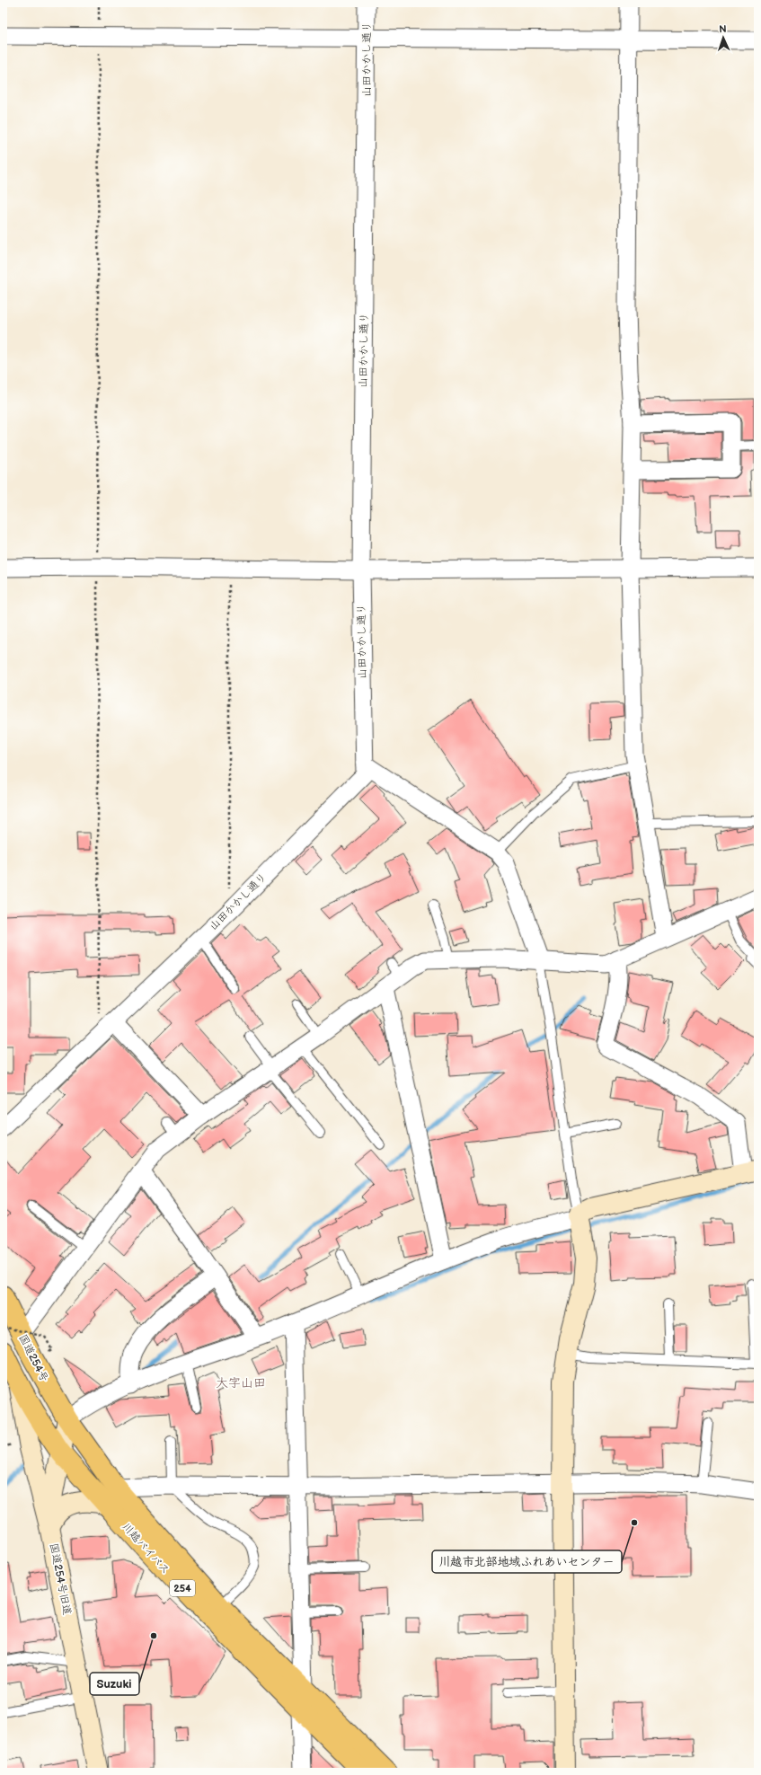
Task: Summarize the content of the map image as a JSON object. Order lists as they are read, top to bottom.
{
  "streets": {
    "highway": ["国道254号", "川越バイパス", "254"],
    "street": ["山田かかし通り", "国道254号旧道"]
  },
  "crossings": [
    ["国道254号", "川越バイパス"],
    ["川越バイパス", "国道254号旧道"],
    ["川越バイパス", "254"],
    ["国道254号旧道", "254"]
  ],
  "districts": ["大字山田"],
  "places": ["川越市北部地域ふれあいセンター", "Suzuki"],
  "north": "top"
}
